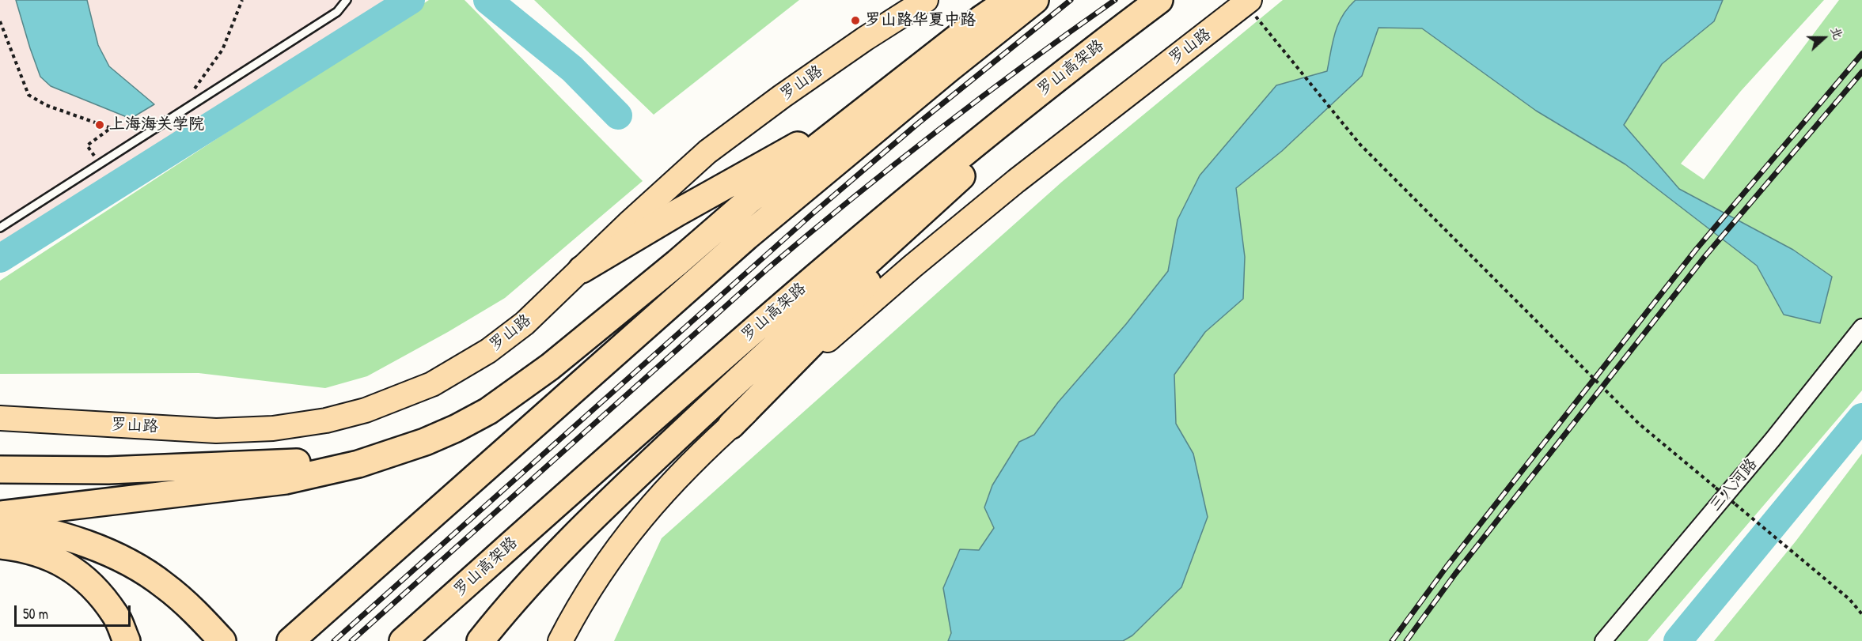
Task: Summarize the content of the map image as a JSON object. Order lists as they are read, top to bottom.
{
  "streets": {
    "highway": ["罗山高架路"],
    "main road": ["罗山路"],
    "street": ["三八河路"]
  },
  "places": ["罗山路华夏中路", "上海海关学院"],
  "scale_bar": "50 m",
  "north": "right"
}
